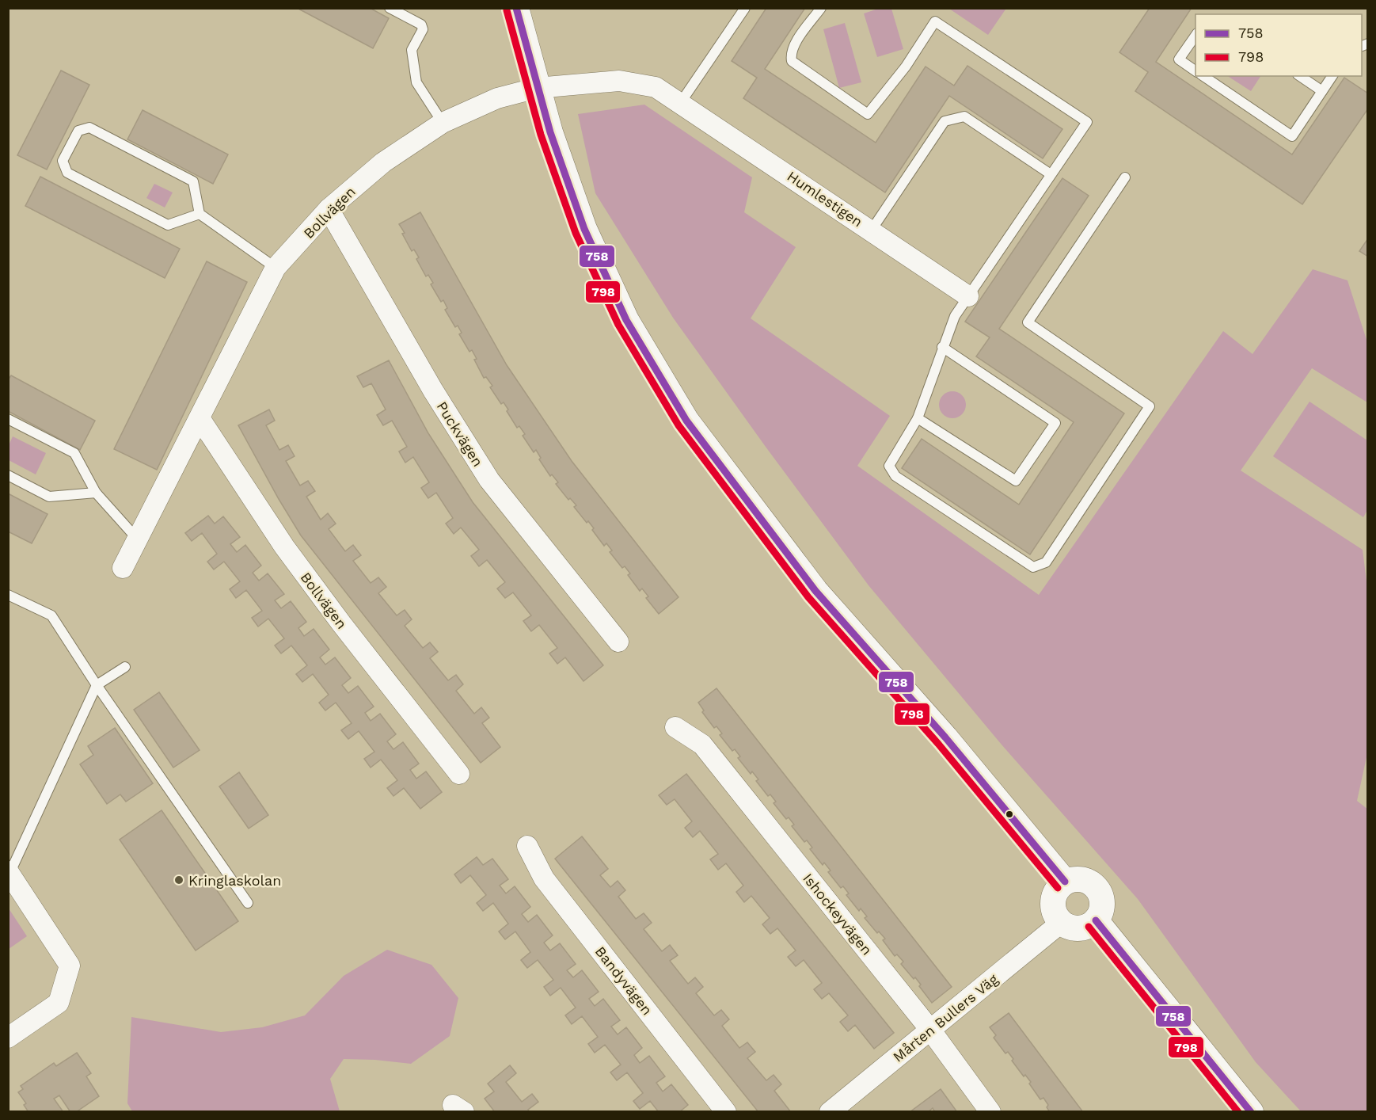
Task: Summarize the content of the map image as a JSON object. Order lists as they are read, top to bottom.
{
  "streets": {
    "street": [
      "Humlestigen",
      "Bollvägen",
      "Puckvägen",
      "Ishockeyvägen",
      "Bandyvägen",
      "Mårten Bullers Väg"
    ]
  },
  "crossings": [
    ["Humlestigen", "Bollvägen"],
    ["Bollvägen", "Puckvägen"],
    ["Ishockeyvägen", "Mårten Bullers Väg"]
  ],
  "places": ["Kringlaskolan"],
  "lines": ["transit line 758", "transit line 798"],
  "legend": ["758", "798"]
}
